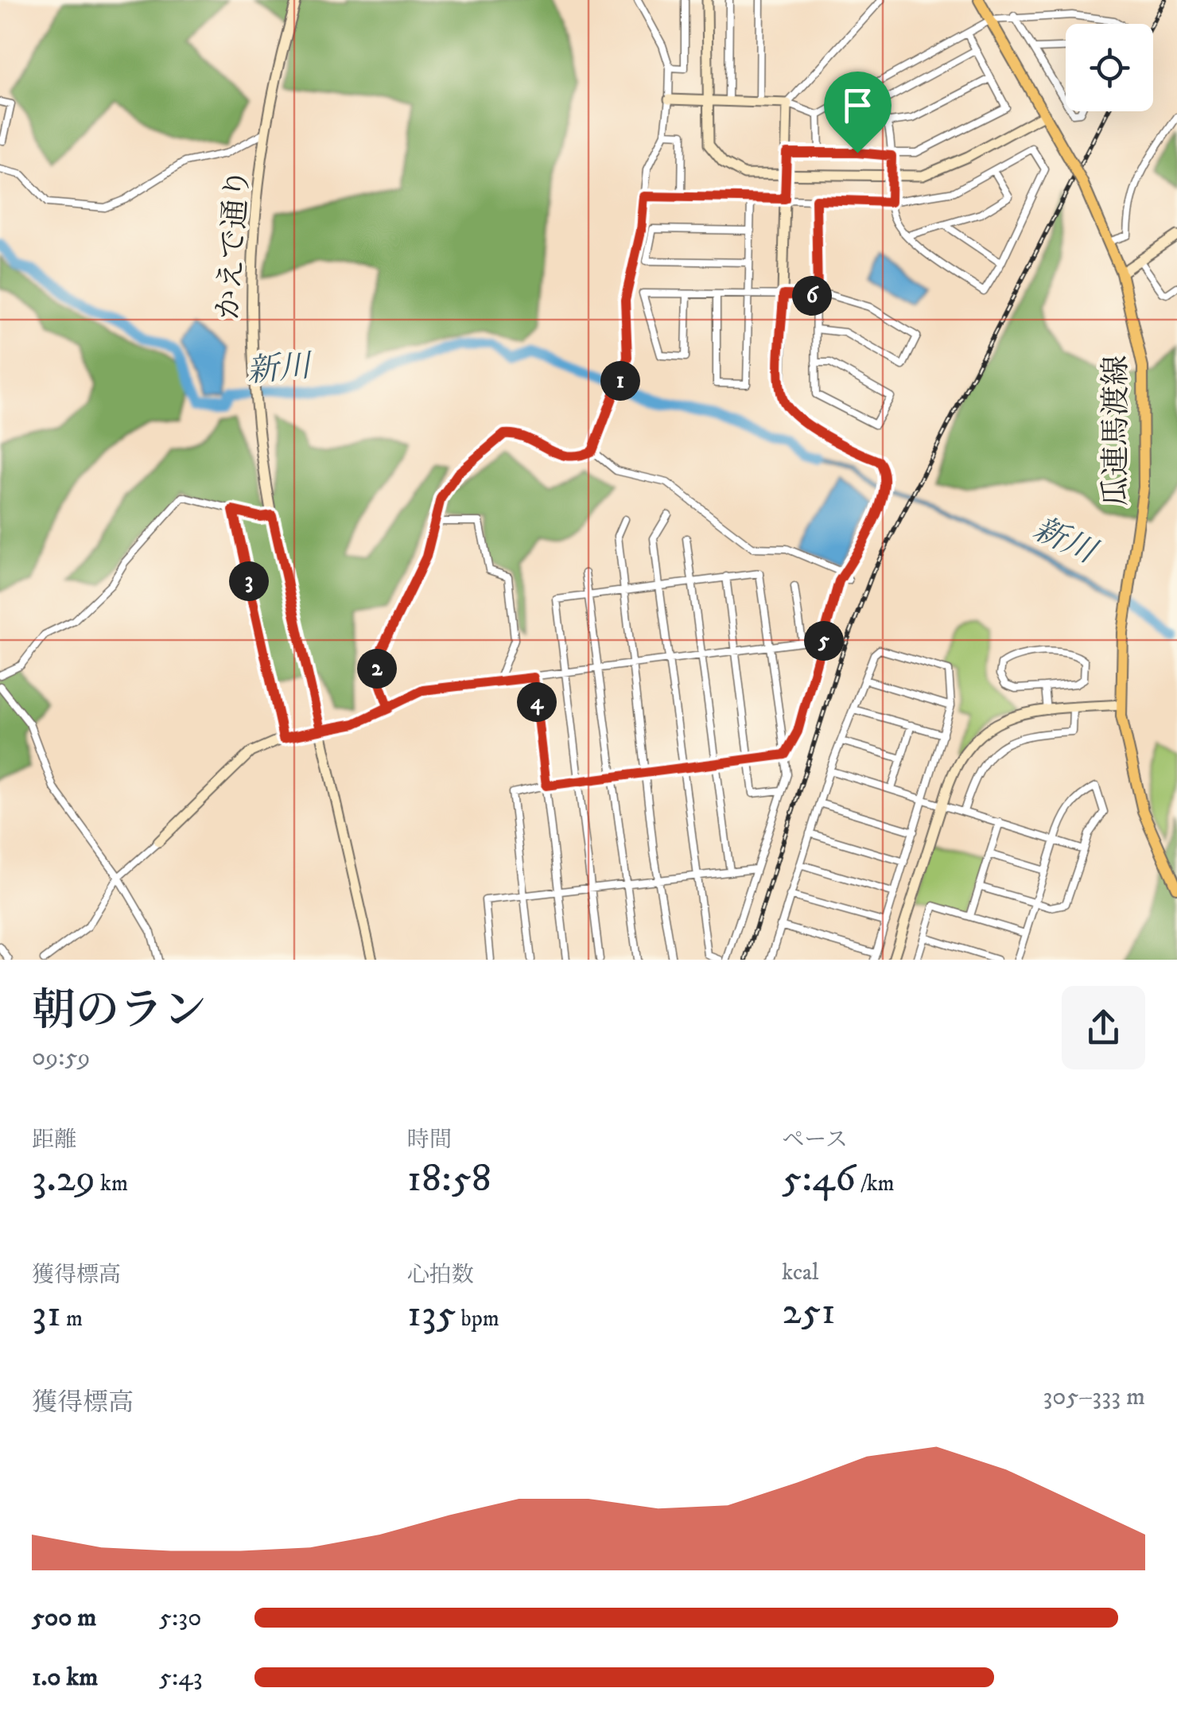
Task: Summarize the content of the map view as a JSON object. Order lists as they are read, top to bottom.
{
  "streets": {
    "main road": ["瓜連馬渡線"],
    "street": ["かえで通り"]
  },
  "water": ["新川"],
  "page": {
    "pins": [
      "6",
      "1",
      "3",
      "5",
      "2",
      "4"
    ],
    "heading": ["朝のラン", "09:59"],
    "stats": [
      ["距離", "3.29 km"],
      ["時間", "18:58"],
      ["ペース", "5:46 /km"],
      ["獲得標高", "31 m"],
      ["心拍数", "135 bpm"],
      ["kcal", "251"]
    ],
    "chart": ["獲得標高", "305–333 m"],
    "list": [
      {
        "name": "500 m",
        "note": "5:30"
      },
      {
        "name": "1.0 km",
        "note": "5:43"
      }
    ]
  }
}
